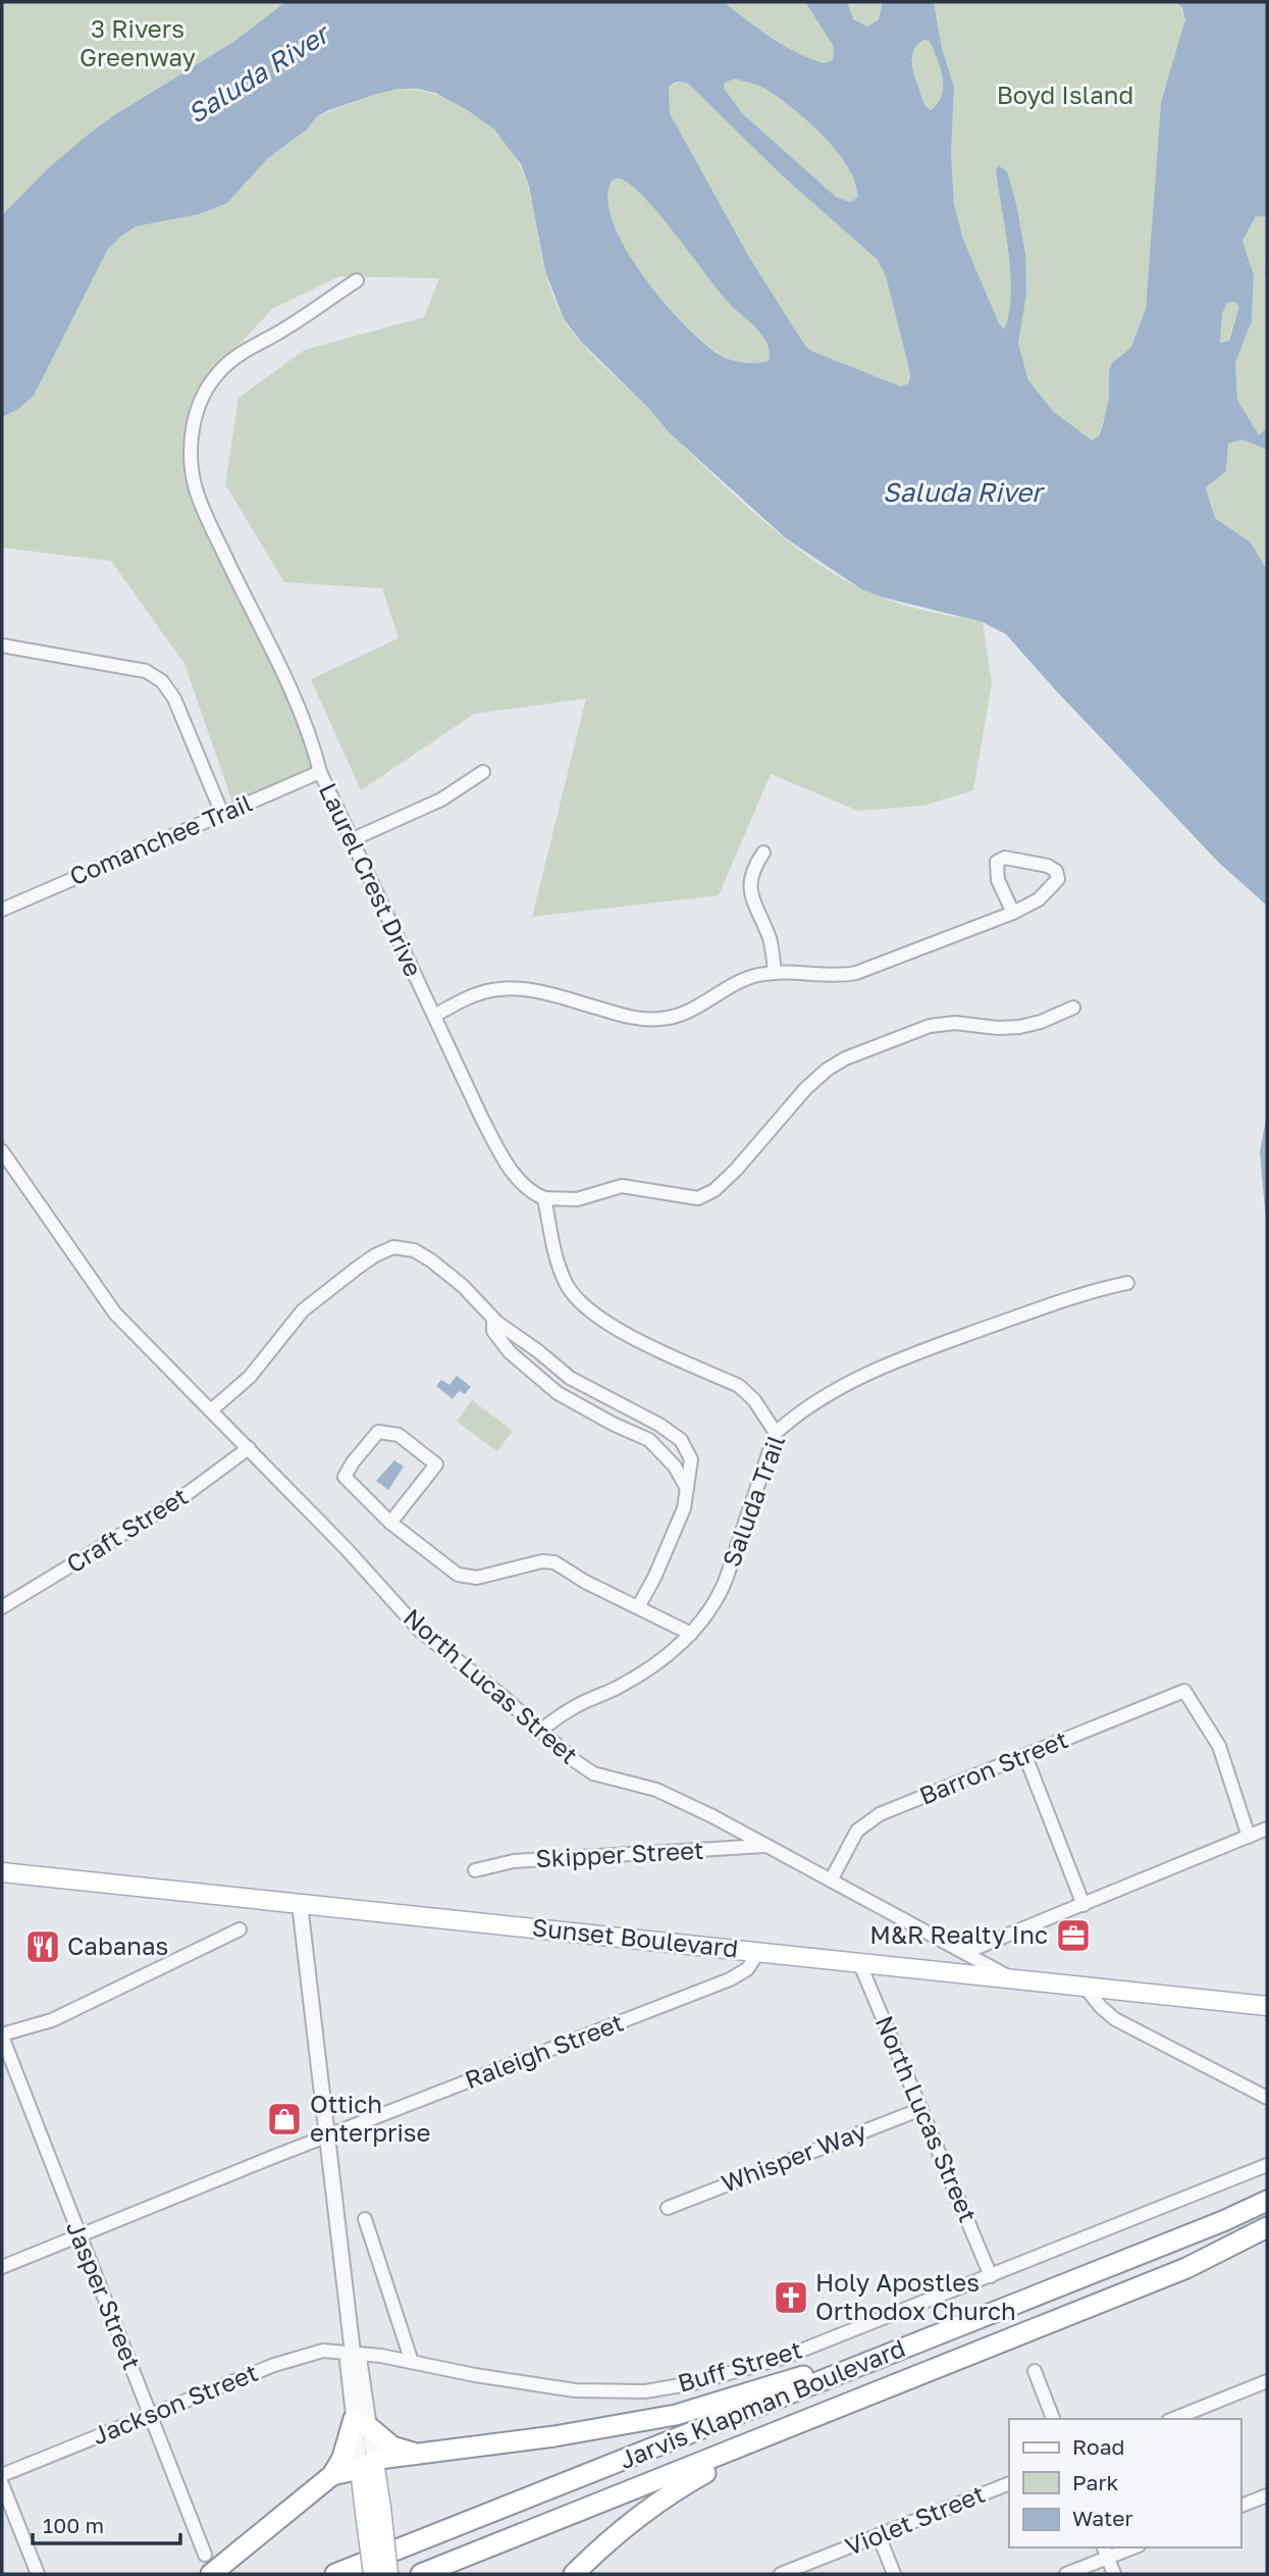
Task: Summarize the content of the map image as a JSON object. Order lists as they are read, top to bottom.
{
  "streets": {
    "highway": ["Jarvis Klapman Boulevard"],
    "main road": ["Sunset Boulevard"],
    "street": [
      "Comanchee Trail",
      "Laurel Crest Drive",
      "Saluda Trail",
      "Craft Street",
      "North Lucas Street",
      "Barron Street",
      "Skipper Street",
      "Raleigh Street",
      "Whisper Way",
      "Jasper Street",
      "Buff Street",
      "Jackson Street",
      "Violet Street"
    ]
  },
  "crossings": [
    ["Comanchee Trail", "Laurel Crest Drive"],
    ["Saluda Trail", "North Lucas Street"],
    ["Craft Street", "North Lucas Street"],
    ["North Lucas Street", "Barron Street"],
    ["North Lucas Street", "Skipper Street"],
    ["North Lucas Street", "Sunset Boulevard"],
    ["North Lucas Street", "Whisper Way"],
    ["North Lucas Street", "Buff Street"],
    ["Sunset Boulevard", "Raleigh Street"],
    ["Raleigh Street", "Jasper Street"],
    ["Jasper Street", "Jackson Street"],
    ["Buff Street", "Jackson Street"]
  ],
  "water": ["Saluda River"],
  "parks": ["3 Rivers Greenway", "Boyd Island"],
  "places": {
    "office": ["M&R Realty Inc"],
    "restaurant": ["Cabanas"],
    "shop": ["Ottich enterprise"],
    "church": ["Holy Apostles Orthodox Church"]
  },
  "legend": ["Road", "Park", "Water"],
  "scale_bar": "100 m"
}
